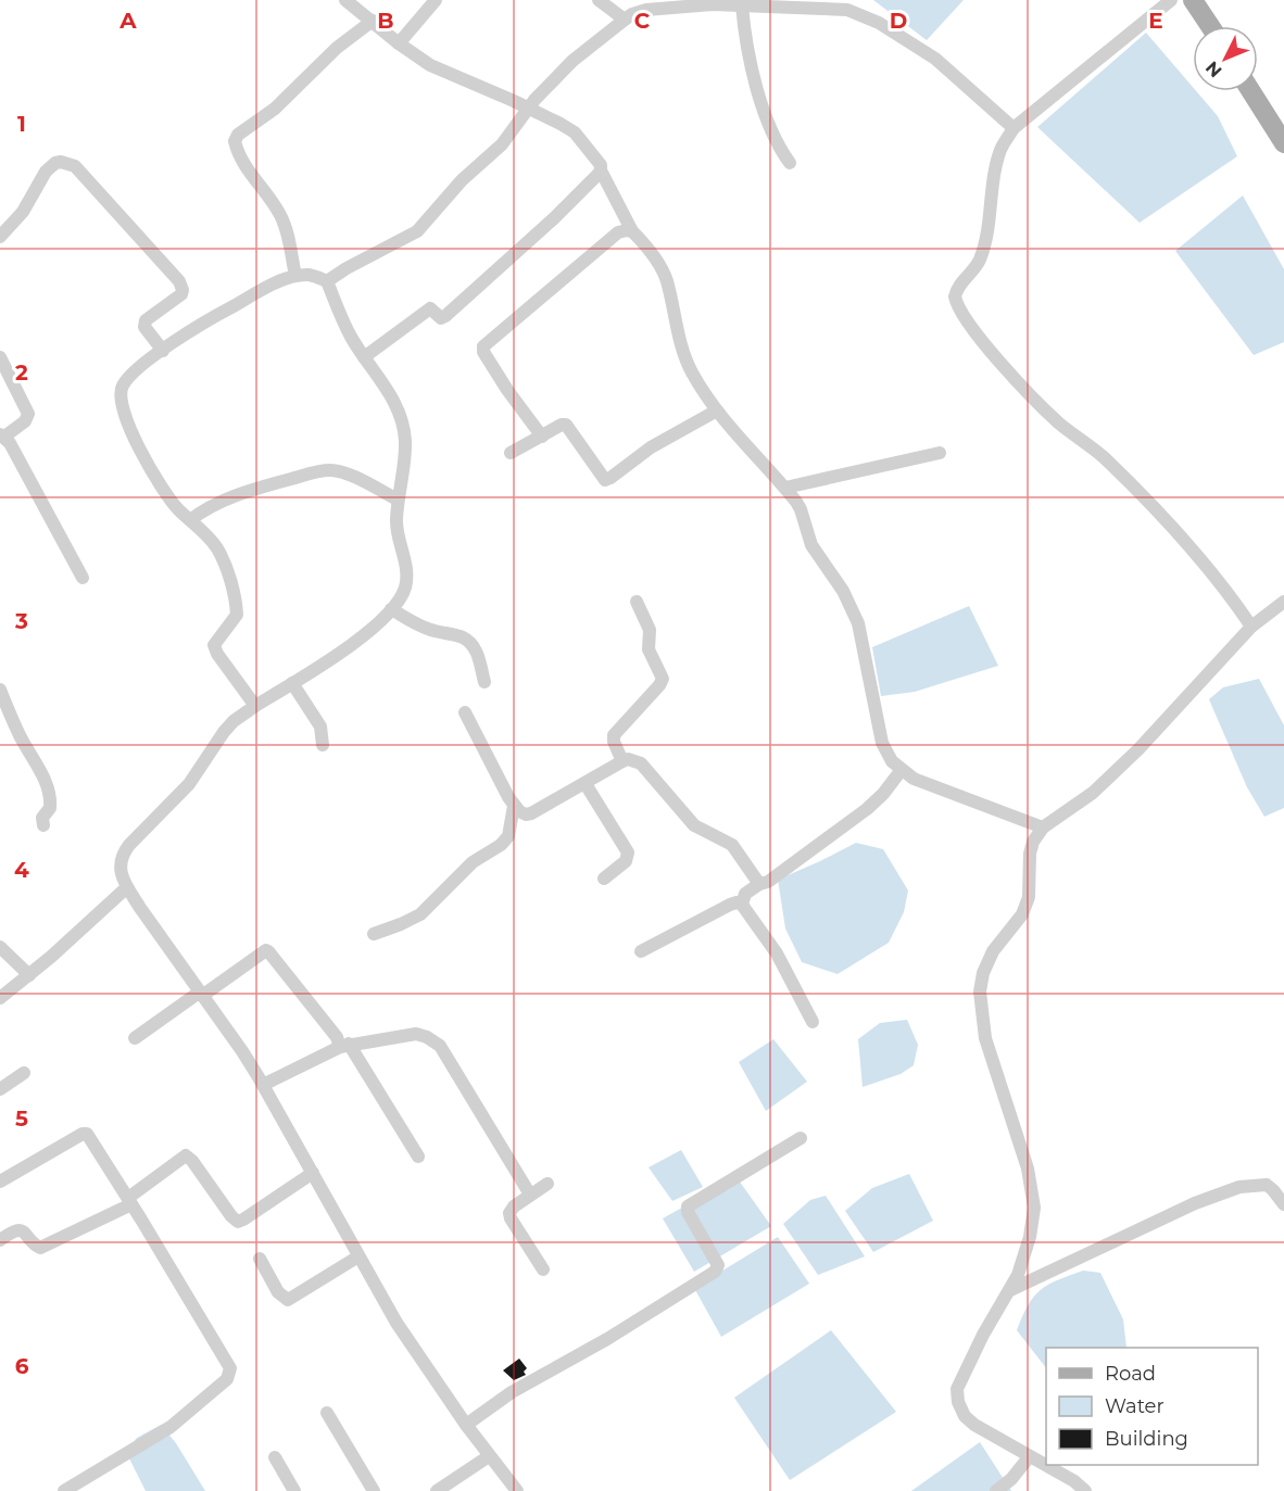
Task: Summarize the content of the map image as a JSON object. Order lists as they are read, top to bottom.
{
  "legend": ["Road", "Water", "Building"],
  "north": "bottom left",
  "grid": {
    "columns": [
      "A",
      "B",
      "C",
      "D",
      "E"
    ],
    "rows": [
      "1",
      "2",
      "3",
      "4",
      "5",
      "6"
    ]
  }
}
